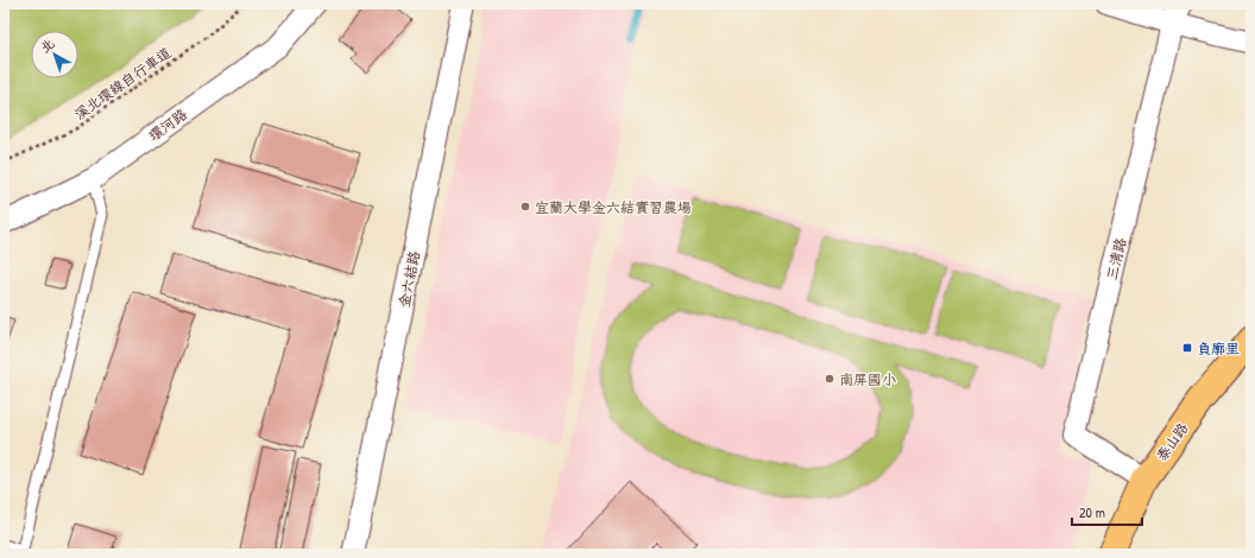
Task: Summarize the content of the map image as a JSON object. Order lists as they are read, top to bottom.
{
  "streets": {
    "main road": ["泰山路"],
    "street": ["環河路", "三清路", "金六結路"],
    "path": ["溪北環線自行車道"]
  },
  "crossings": [
    ["三清路", "泰山路"]
  ],
  "places": {
    "other": ["宜蘭大學金六結實習農場", "南屏國小"],
    "transit": ["負廓里"]
  },
  "scale_bar": "20 m",
  "north": "top left"
}
